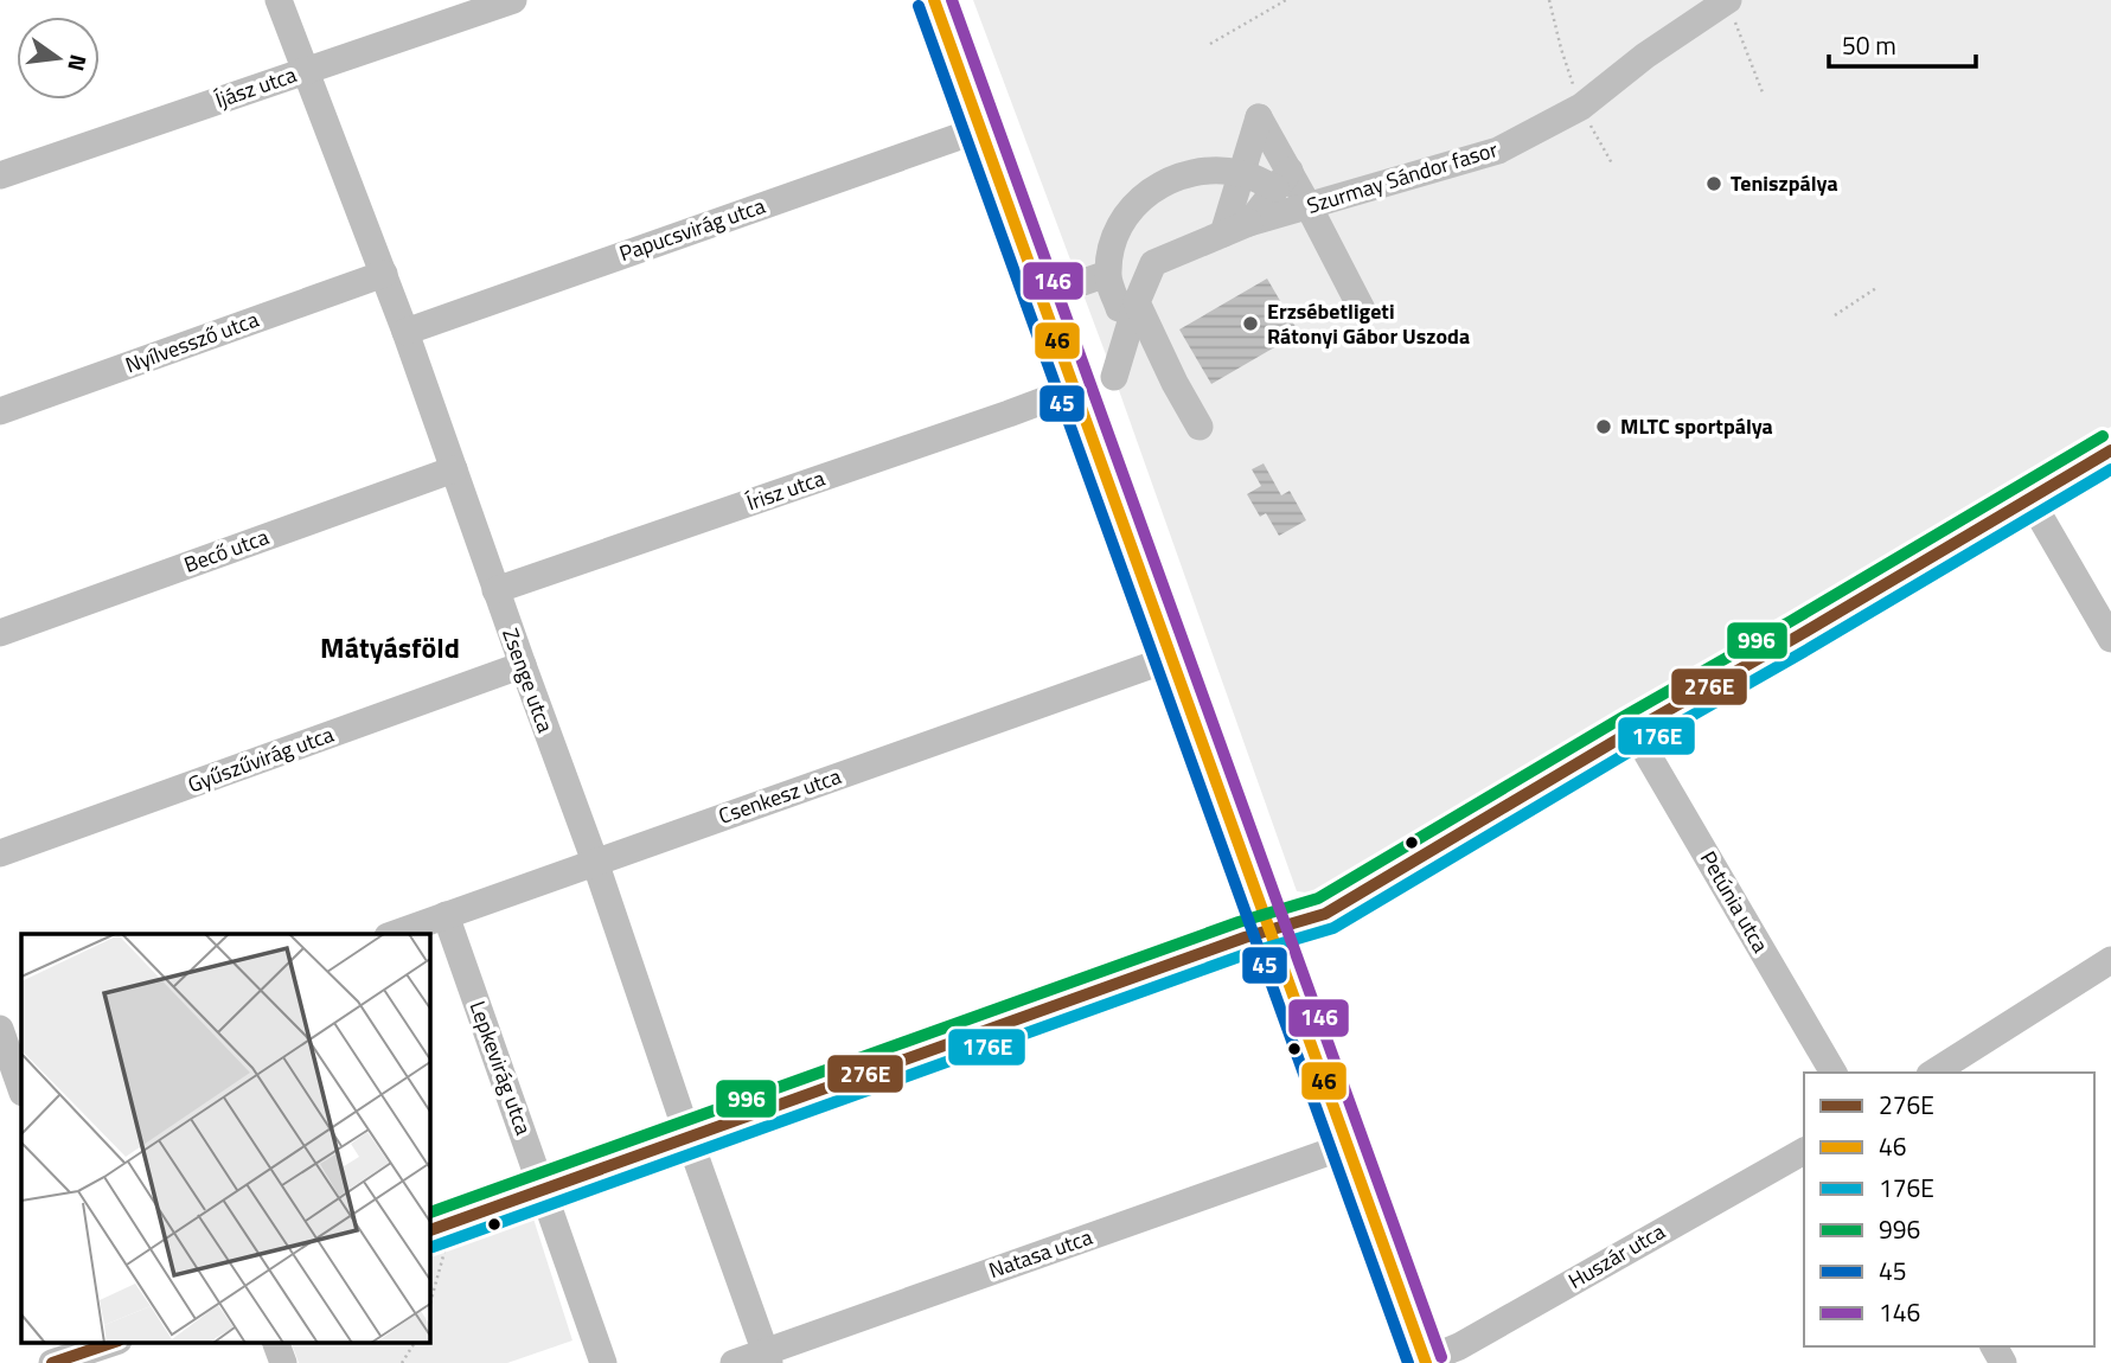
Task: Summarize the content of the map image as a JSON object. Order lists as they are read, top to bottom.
{
  "streets": {
    "street": [
      "Íjász utca",
      "Szurmay Sándor fasor",
      "Papucsvirág utca",
      "Nyílvessző utca",
      "Írisz utca",
      "Becő utca",
      "Zsenge utca",
      "Gyűszűvirág utca",
      "Csenkesz utca",
      "Petúnia utca",
      "Lepkevirág utca",
      "Natasa utca",
      "Huszár utca"
    ]
  },
  "crossings": [
    ["Íjász utca", "Zsenge utca"],
    ["Papucsvirág utca", "Zsenge utca"],
    ["Nyílvessző utca", "Zsenge utca"],
    ["Írisz utca", "Zsenge utca"],
    ["Becő utca", "Zsenge utca"],
    ["Zsenge utca", "Gyűszűvirág utca"],
    ["Zsenge utca", "Csenkesz utca"],
    ["Zsenge utca", "Natasa utca"],
    ["Csenkesz utca", "Lepkevirág utca"]
  ],
  "districts": ["Mátyásföld"],
  "places": ["Teniszpálya", "Erzsébetligeti Rátonyi Gábor Uszoda", "MLTC sportpálya"],
  "lines": [
    "transit line 46",
    "transit line 146",
    "transit line 45",
    "transit line 996",
    "transit line 276E",
    "transit line 176E"
  ],
  "legend": [
    "276E",
    "46",
    "176E",
    "996",
    "45",
    "146"
  ],
  "scale_bar": "50 m",
  "north": "right"
}
